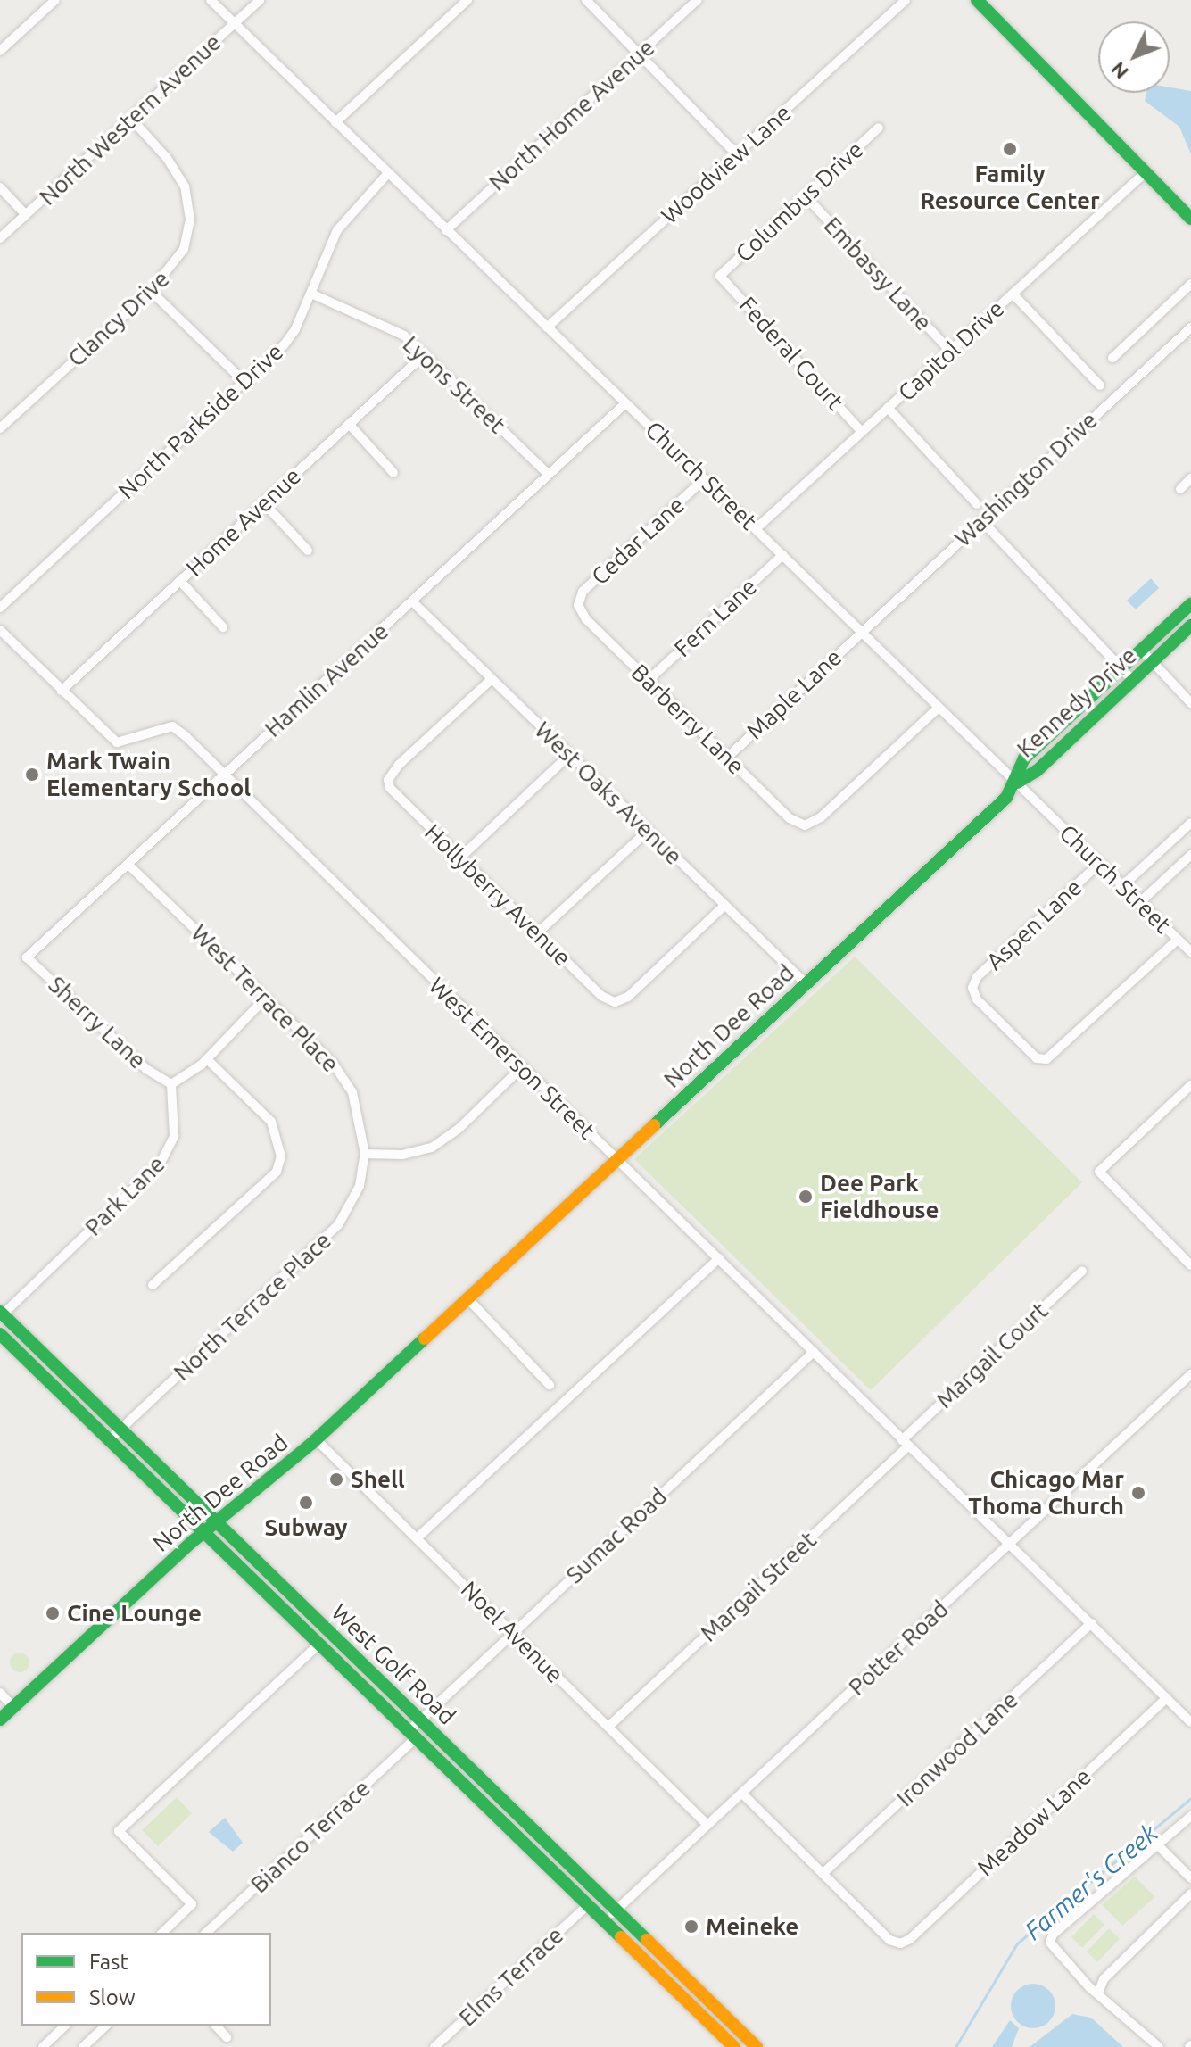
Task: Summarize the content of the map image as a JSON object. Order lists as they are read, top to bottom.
{
  "streets": {
    "street": [
      "North Home Avenue",
      "North Western Avenue",
      "Woodview Lane",
      "Columbus Drive",
      "Embassy Lane",
      "Clancy Drive",
      "Capitol Drive",
      "Federal Court",
      "Lyons Street",
      "North Parkside Drive",
      "Church Street",
      "Washington Drive",
      "Home Avenue",
      "Cedar Lane",
      "Fern Lane",
      "Hamlin Avenue",
      "Maple Lane",
      "Kennedy Drive",
      "Barberry Lane",
      "West Oaks Avenue",
      "Hollyberry Avenue",
      "Aspen Lane",
      "West Terrace Place",
      "Sherry Lane",
      "North Dee Road",
      "West Emerson Street",
      "Park Lane",
      "North Terrace Place",
      "Margail Court",
      "Sumac Road",
      "Margail Street",
      "Noel Avenue",
      "Potter Road",
      "West Golf Road",
      "Ironwood Lane",
      "Meadow Lane",
      "Bianco Terrace",
      "Elms Terrace"
    ]
  },
  "crossings": [
    ["North Home Avenue", "Church Street"],
    ["North Western Avenue", "Clancy Drive"],
    ["North Western Avenue", "Church Street"],
    ["Woodview Lane", "Church Street"],
    ["Columbus Drive", "Embassy Lane"],
    ["Columbus Drive", "Federal Court"],
    ["Embassy Lane", "Capitol Drive"],
    ["Capitol Drive", "Federal Court"],
    ["Capitol Drive", "Church Street"],
    ["Lyons Street", "North Parkside Drive"],
    ["Lyons Street", "Home Avenue"],
    ["Lyons Street", "Hamlin Avenue"],
    ["North Parkside Drive", "Church Street"],
    ["Church Street", "Washington Drive"],
    ["Church Street", "Cedar Lane"],
    ["Church Street", "Fern Lane"],
    ["Church Street", "Hamlin Avenue"],
    ["Church Street", "Maple Lane"],
    ["Church Street", "Kennedy Drive"],
    ["Church Street", "Barberry Lane"],
    ["Church Street", "Aspen Lane"],
    ["Church Street", "North Dee Road"],
    ["Washington Drive", "Maple Lane"],
    ["Home Avenue", "West Emerson Street"],
    ["Cedar Lane", "Barberry Lane"],
    ["Fern Lane", "Barberry Lane"],
    ["Hamlin Avenue", "West Oaks Avenue"],
    ["Hamlin Avenue", "West Terrace Place"],
    ["Hamlin Avenue", "Sherry Lane"],
    ["Hamlin Avenue", "West Emerson Street"],
    ["Maple Lane", "Barberry Lane"],
    ["Kennedy Drive", "North Dee Road"],
    ["West Oaks Avenue", "Hollyberry Avenue"],
    ["West Oaks Avenue", "North Dee Road"],
    ["West Terrace Place", "North Terrace Place"],
    ["Sherry Lane", "Park Lane"],
    ["North Dee Road", "West Emerson Street"],
    ["North Dee Road", "Noel Avenue"],
    ["North Dee Road", "West Golf Road"],
    ["West Emerson Street", "Margail Court"],
    ["West Emerson Street", "Sumac Road"],
    ["West Emerson Street", "Margail Street"],
    ["West Emerson Street", "Potter Road"],
    ["West Emerson Street", "Ironwood Lane"],
    ["West Emerson Street", "Meadow Lane"],
    ["Park Lane", "West Golf Road"],
    ["North Terrace Place", "West Golf Road"],
    ["Margail Court", "Margail Street"],
    ["Sumac Road", "Noel Avenue"],
    ["Sumac Road", "West Golf Road"],
    ["Sumac Road", "Bianco Terrace"],
    ["Margail Street", "Noel Avenue"],
    ["Noel Avenue", "Potter Road"],
    ["Potter Road", "West Golf Road"],
    ["West Golf Road", "Bianco Terrace"],
    ["West Golf Road", "Elms Terrace"],
    ["Ironwood Lane", "Meadow Lane"]
  ],
  "water": ["Farmer's Creek"],
  "places": [
    "Family Resource Center",
    "Mark Twain Elementary School",
    "Dee Park Fieldhouse",
    "Shell",
    "Chicago Mar Thoma Church",
    "Subway",
    "Cine Lounge",
    "Meineke"
  ],
  "legend": ["Fast", "Slow"],
  "north": "bottom left"
}
